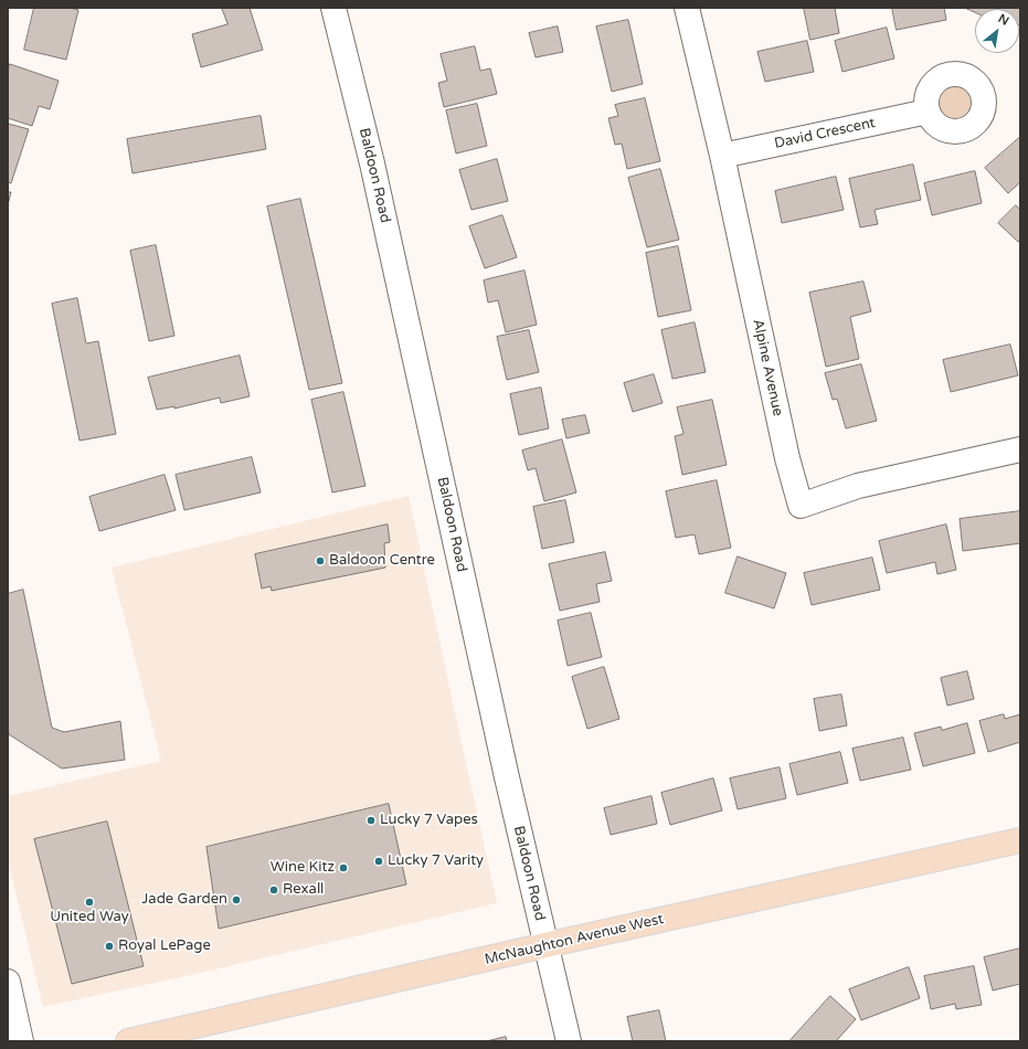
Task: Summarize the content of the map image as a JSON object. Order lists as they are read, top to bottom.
{
  "streets": {
    "main road": ["McNaughton Avenue West"],
    "street": ["David Crescent", "Baldoon Road", "Alpine Avenue"]
  },
  "crossings": [
    ["David Crescent", "Alpine Avenue"],
    ["Baldoon Road", "McNaughton Avenue West"]
  ],
  "places": [
    "Baldoon Centre",
    "Lucky 7 Vapes",
    "Lucky 7 Varity",
    "Wine Kitz",
    "Rexall",
    "Jade Garden",
    "United Way",
    "Royal LePage"
  ],
  "north": "top right"
}
